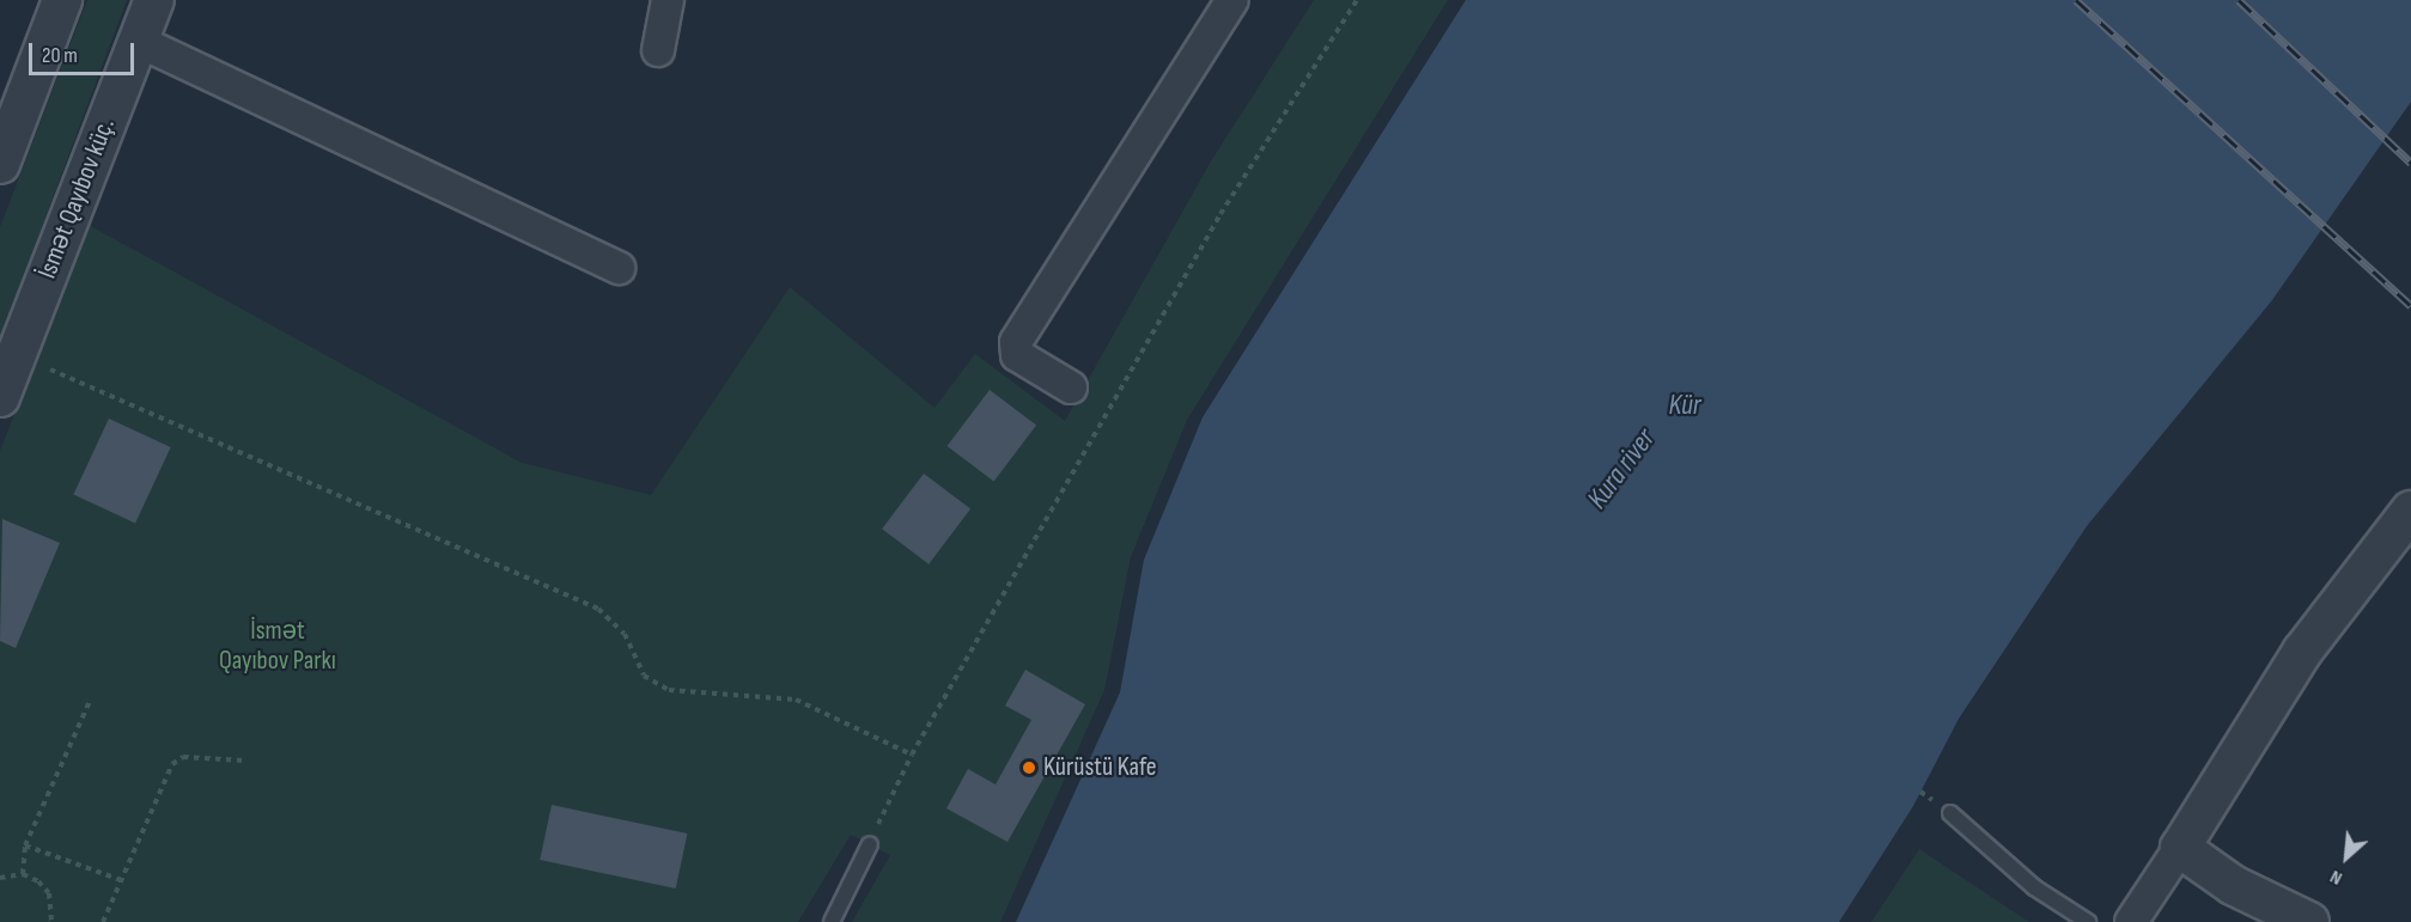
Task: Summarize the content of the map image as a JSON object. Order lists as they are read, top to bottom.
{
  "streets": {
    "street": ["İsmət Qayıbov küç."]
  },
  "water": ["Kür", "Kura river"],
  "parks": ["İsmət Qayıbov Parkı"],
  "places": ["Kürüstü Kafe"],
  "scale_bar": "20 m",
  "north": "bottom left"
}
